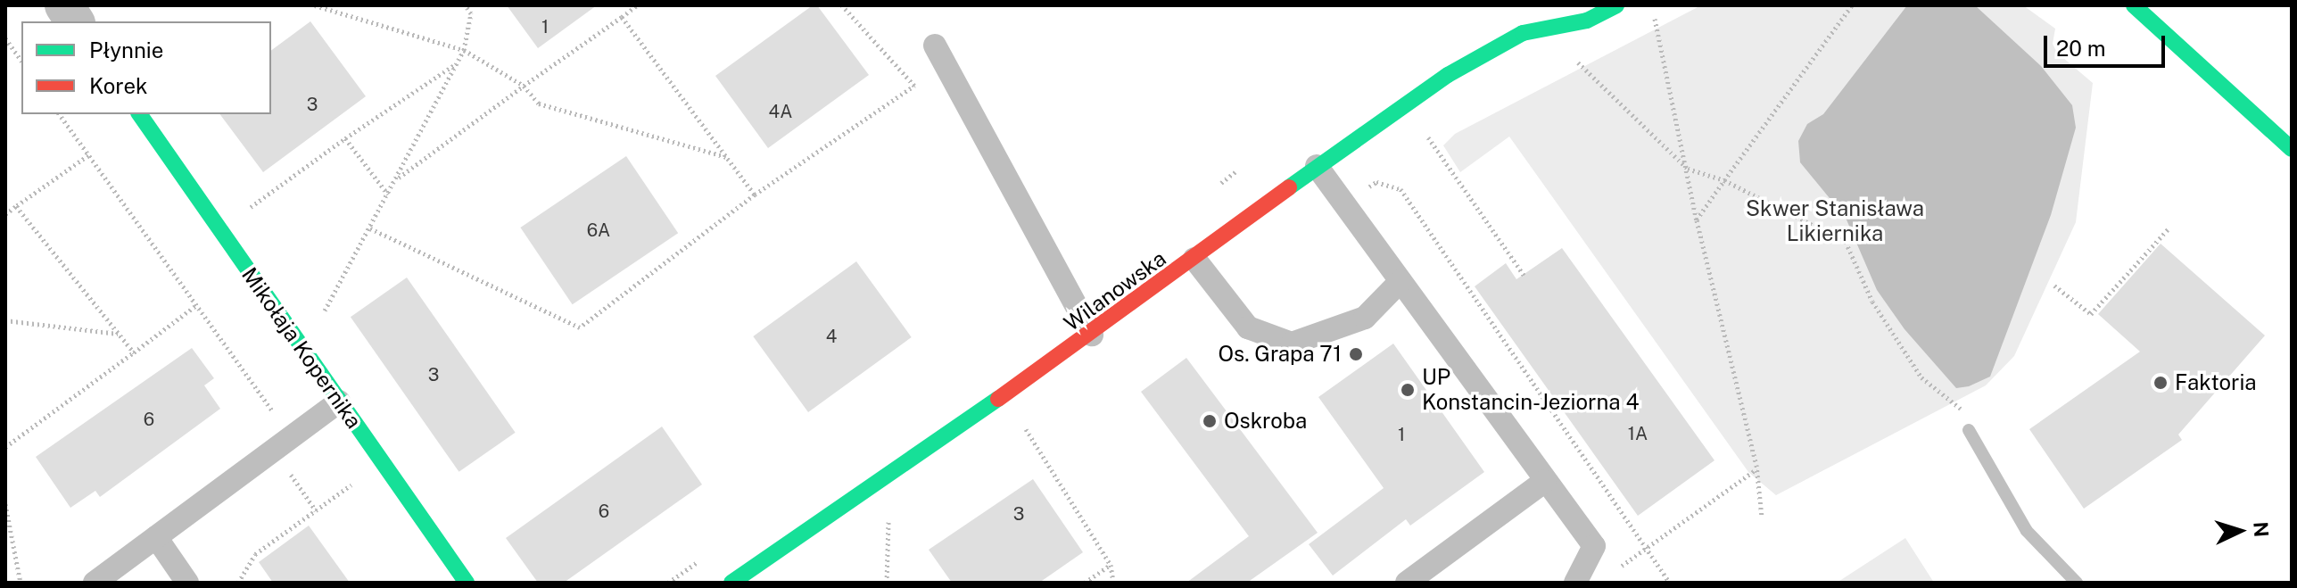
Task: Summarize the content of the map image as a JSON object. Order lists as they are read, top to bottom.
{
  "streets": {
    "main road": ["Wilanowska", "Mikołaja Kopernika"]
  },
  "parks": ["Skwer Stanisława Likiernika"],
  "places": [
    "Os. Grapa 71",
    "Faktoria",
    "UP Konstancin-Jeziorna 4",
    "Oskroba"
  ],
  "house_numbers": [
    "1",
    "3",
    "4A",
    "6A",
    "4",
    "3",
    "6",
    "1A",
    "1",
    "6",
    "3"
  ],
  "legend": ["Płynnie", "Korek"],
  "scale_bar": "20 m",
  "north": "right"
}
